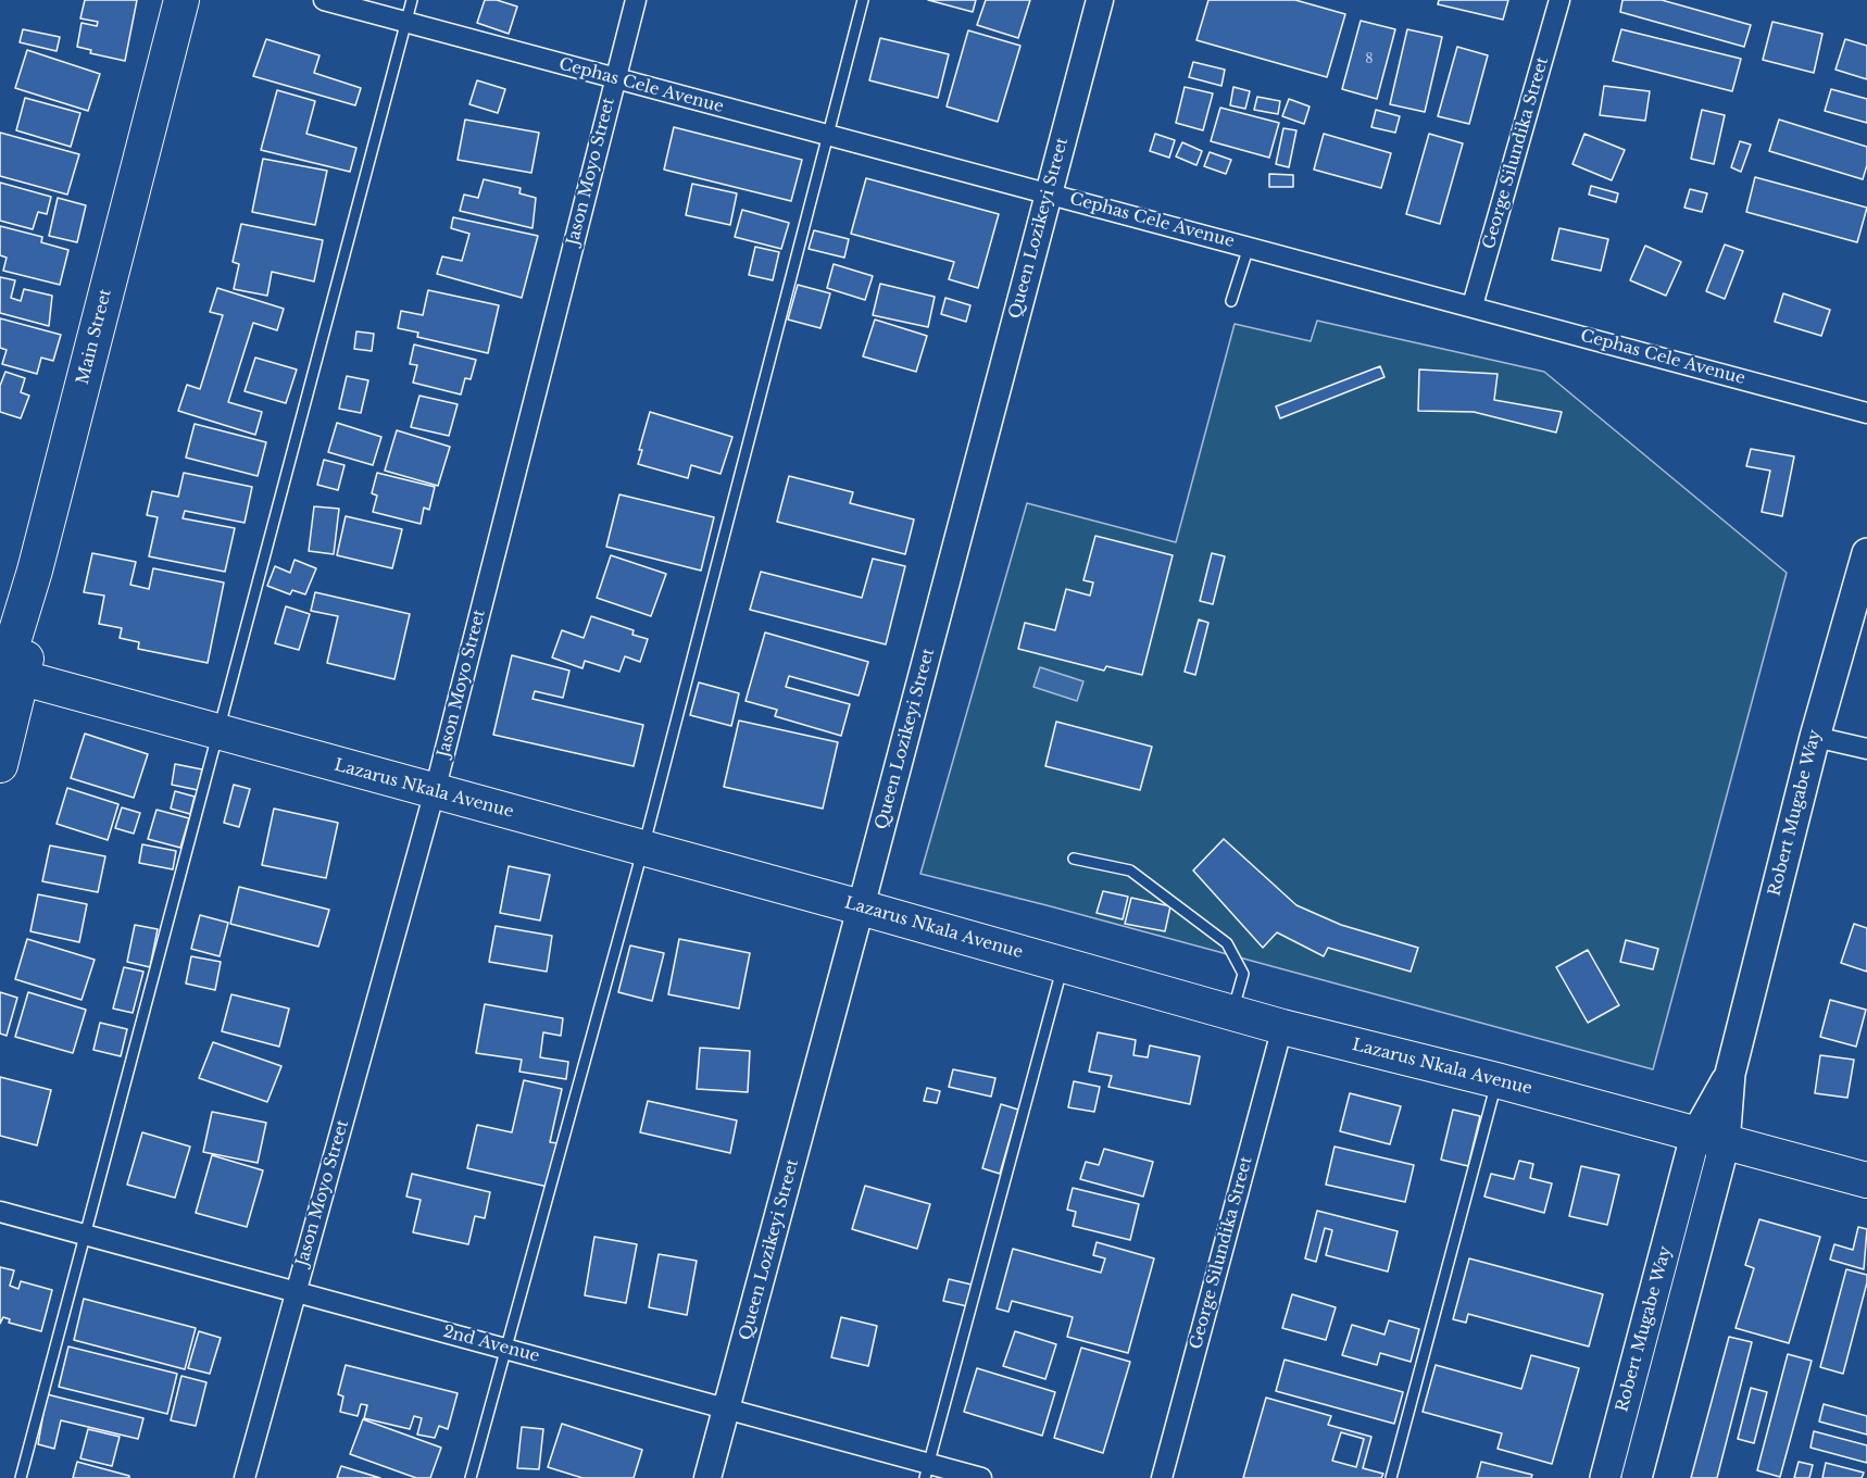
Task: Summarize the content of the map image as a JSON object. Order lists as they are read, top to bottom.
{
  "streets": {
    "highway": ["Main Street", "Lazarus Nkala Avenue"],
    "main road": ["Robert Mugabe Way"],
    "street": [
      "Cephas Cele Avenue",
      "George Silundika Street",
      "Jason Moyo Street",
      "Queen Lozikeyi Street",
      "2nd Avenue"
    ]
  },
  "crossings": [
    ["Cephas Cele Avenue", "George Silundika Street"],
    ["Cephas Cele Avenue", "Jason Moyo Street"],
    ["Cephas Cele Avenue", "Queen Lozikeyi Street"],
    ["George Silundika Street", "Lazarus Nkala Avenue"],
    ["Jason Moyo Street", "Lazarus Nkala Avenue"],
    ["Jason Moyo Street", "2nd Avenue"],
    ["Queen Lozikeyi Street", "Lazarus Nkala Avenue"],
    ["Queen Lozikeyi Street", "2nd Avenue"],
    ["Main Street", "Lazarus Nkala Avenue"],
    ["Lazarus Nkala Avenue", "Robert Mugabe Way"]
  ],
  "house_numbers": ["8"]
}
